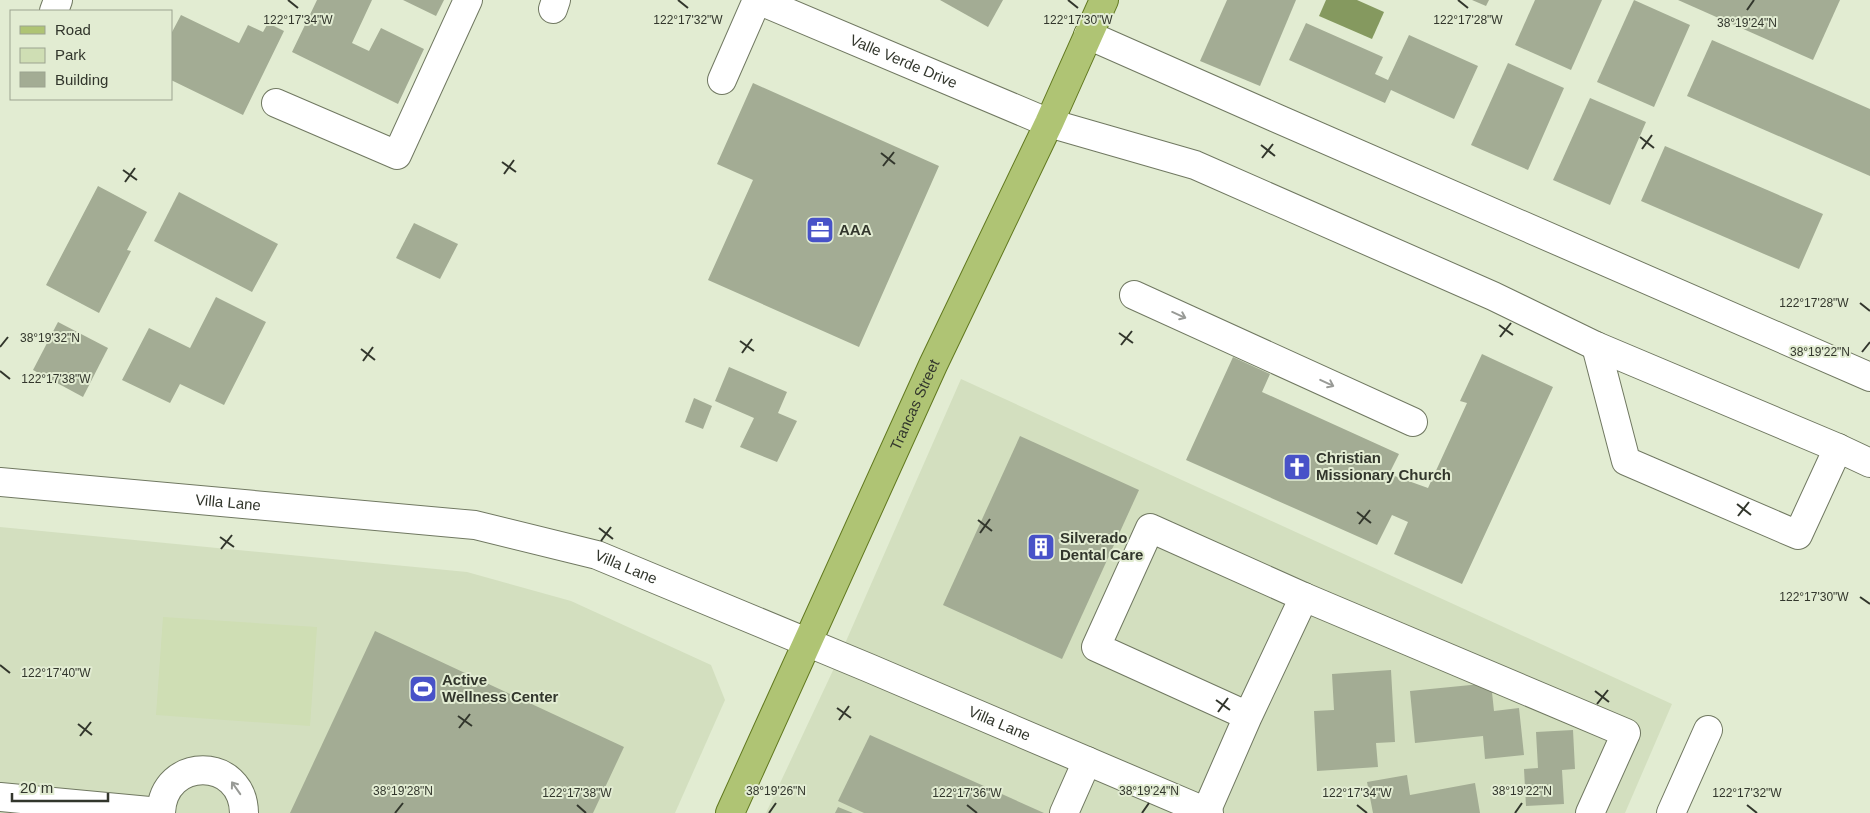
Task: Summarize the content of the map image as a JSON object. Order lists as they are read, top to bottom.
{
  "streets": {
    "main road": ["Trancas Street"],
    "street": ["Valle Verde Drive", "Villa Lane"]
  },
  "crossings": [
    ["Valle Verde Drive", "Trancas Street"],
    ["Trancas Street", "Villa Lane"]
  ],
  "places": {
    "office": ["AAA"],
    "church": ["Christian Missionary Church"],
    "building": ["Silverado Dental Care"],
    "sports": ["Active Wellness Center"]
  },
  "legend": ["Road", "Park", "Building"],
  "scale_bar": "20 m",
  "coordinates": [
    "122°17'34\"W",
    "122°17'32\"W",
    "122°17'30\"W",
    "122°17'28\"W",
    "38°19'24\"N",
    "38°19'32\"N",
    "38°19'22\"N",
    "122°17'38\"W",
    "122°17'40\"W",
    "38°19'28\"N",
    "38°19'26\"N",
    "122°17'36\"W"
  ]
}
